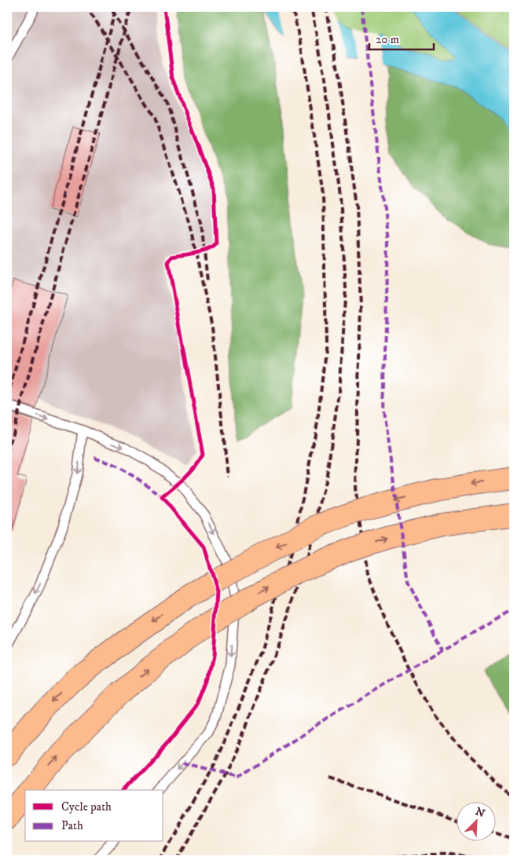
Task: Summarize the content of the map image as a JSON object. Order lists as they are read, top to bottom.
{
  "legend": ["Cycle path", "Path"],
  "scale_bar": "20 m",
  "north": "top right"
}
